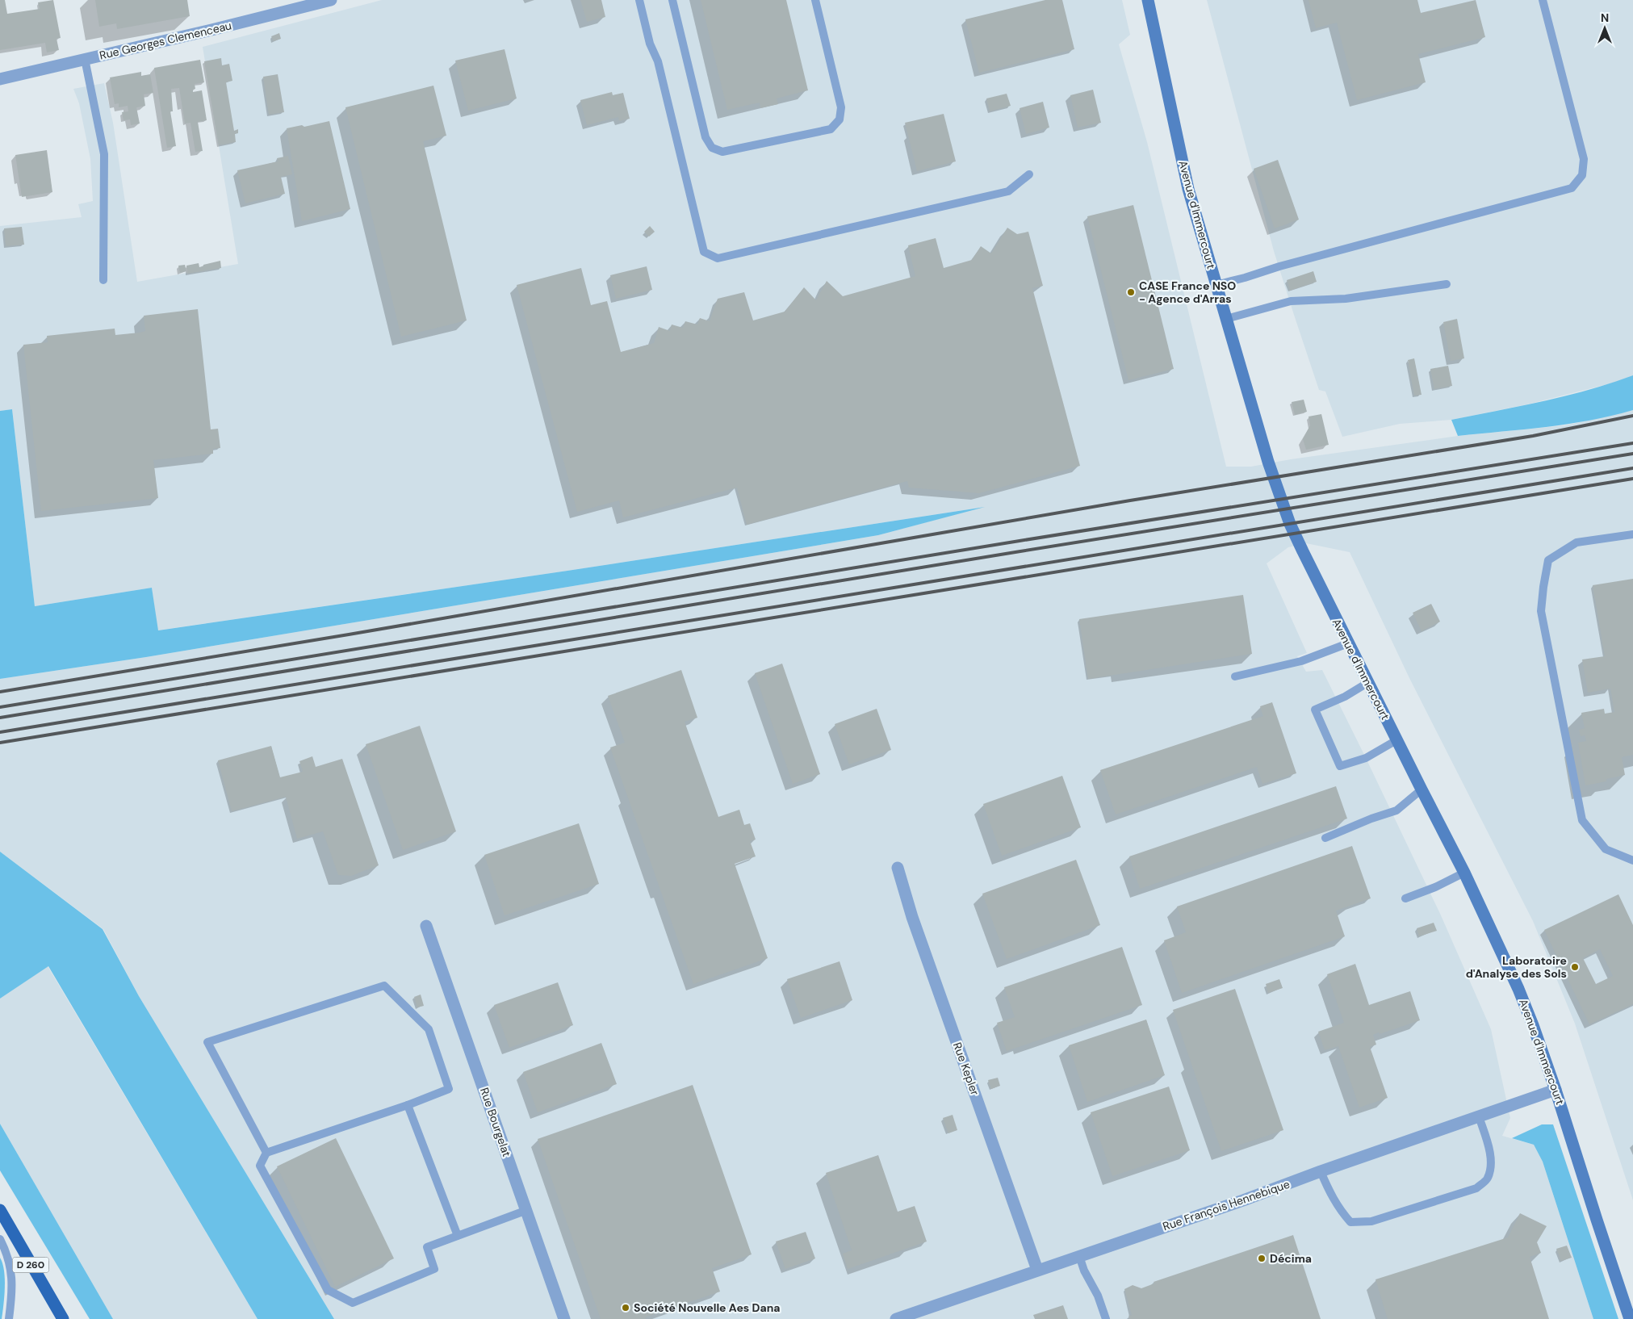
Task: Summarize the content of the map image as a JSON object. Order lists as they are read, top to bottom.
{
  "streets": {
    "main road": ["Avenue d'Immercourt", "D 260"],
    "street": [
      "Rue Georges Clemenceau",
      "Rue Kepler",
      "Rue Bourgelat",
      "Rue François Hennebique"
    ]
  },
  "crossings": [
    ["Avenue d'Immercourt", "Rue François Hennebique"],
    ["Rue Kepler", "Rue François Hennebique"]
  ],
  "places": [
    "CASE France NSO - Agence d'Arras",
    "Laboratoire d'Analyse des Sols",
    "Décima",
    "Société Nouvelle Aes Dana"
  ],
  "north": "top"
}
